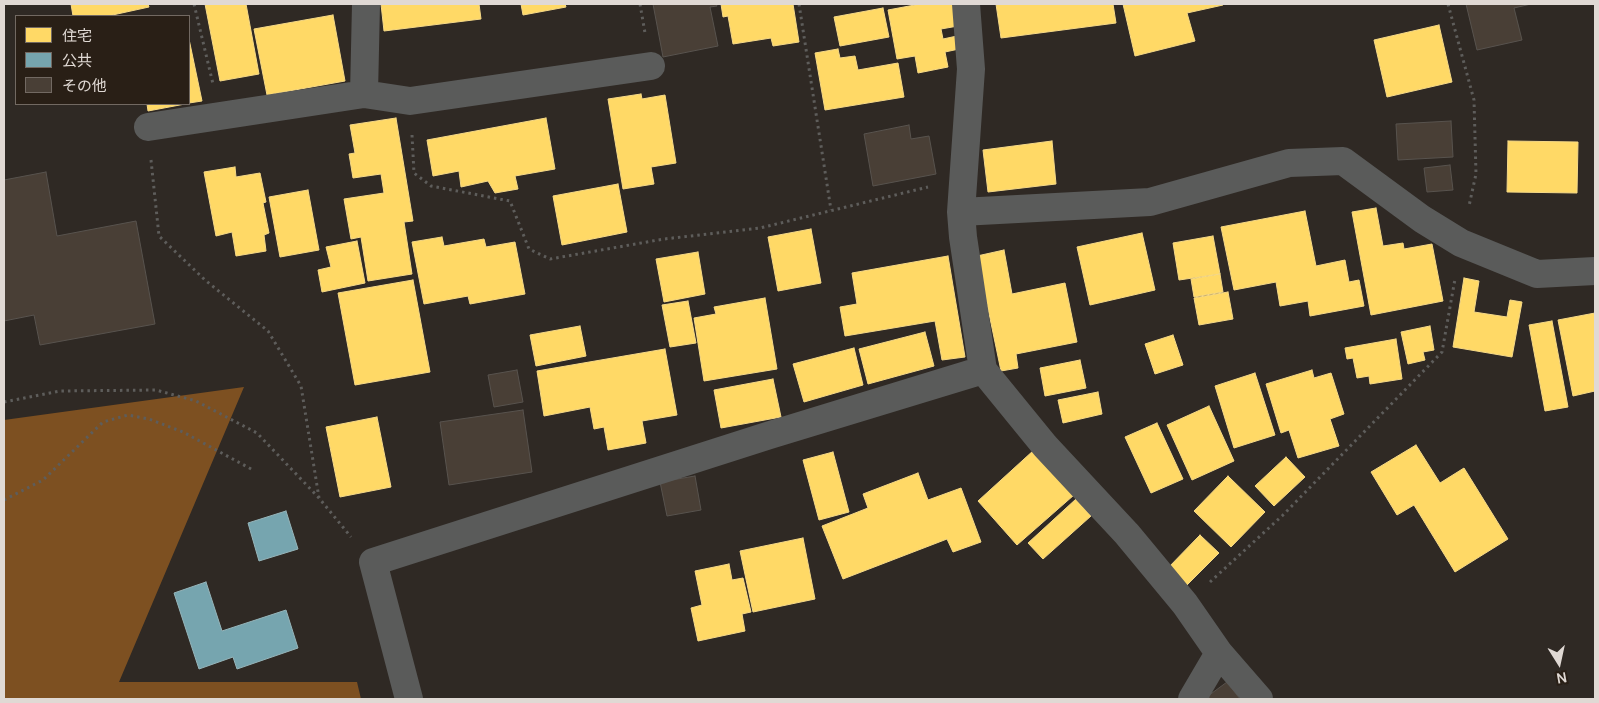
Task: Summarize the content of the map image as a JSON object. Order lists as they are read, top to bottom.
{
  "legend": ["住宅", "公共", "その他"],
  "north": "bottom"
}
